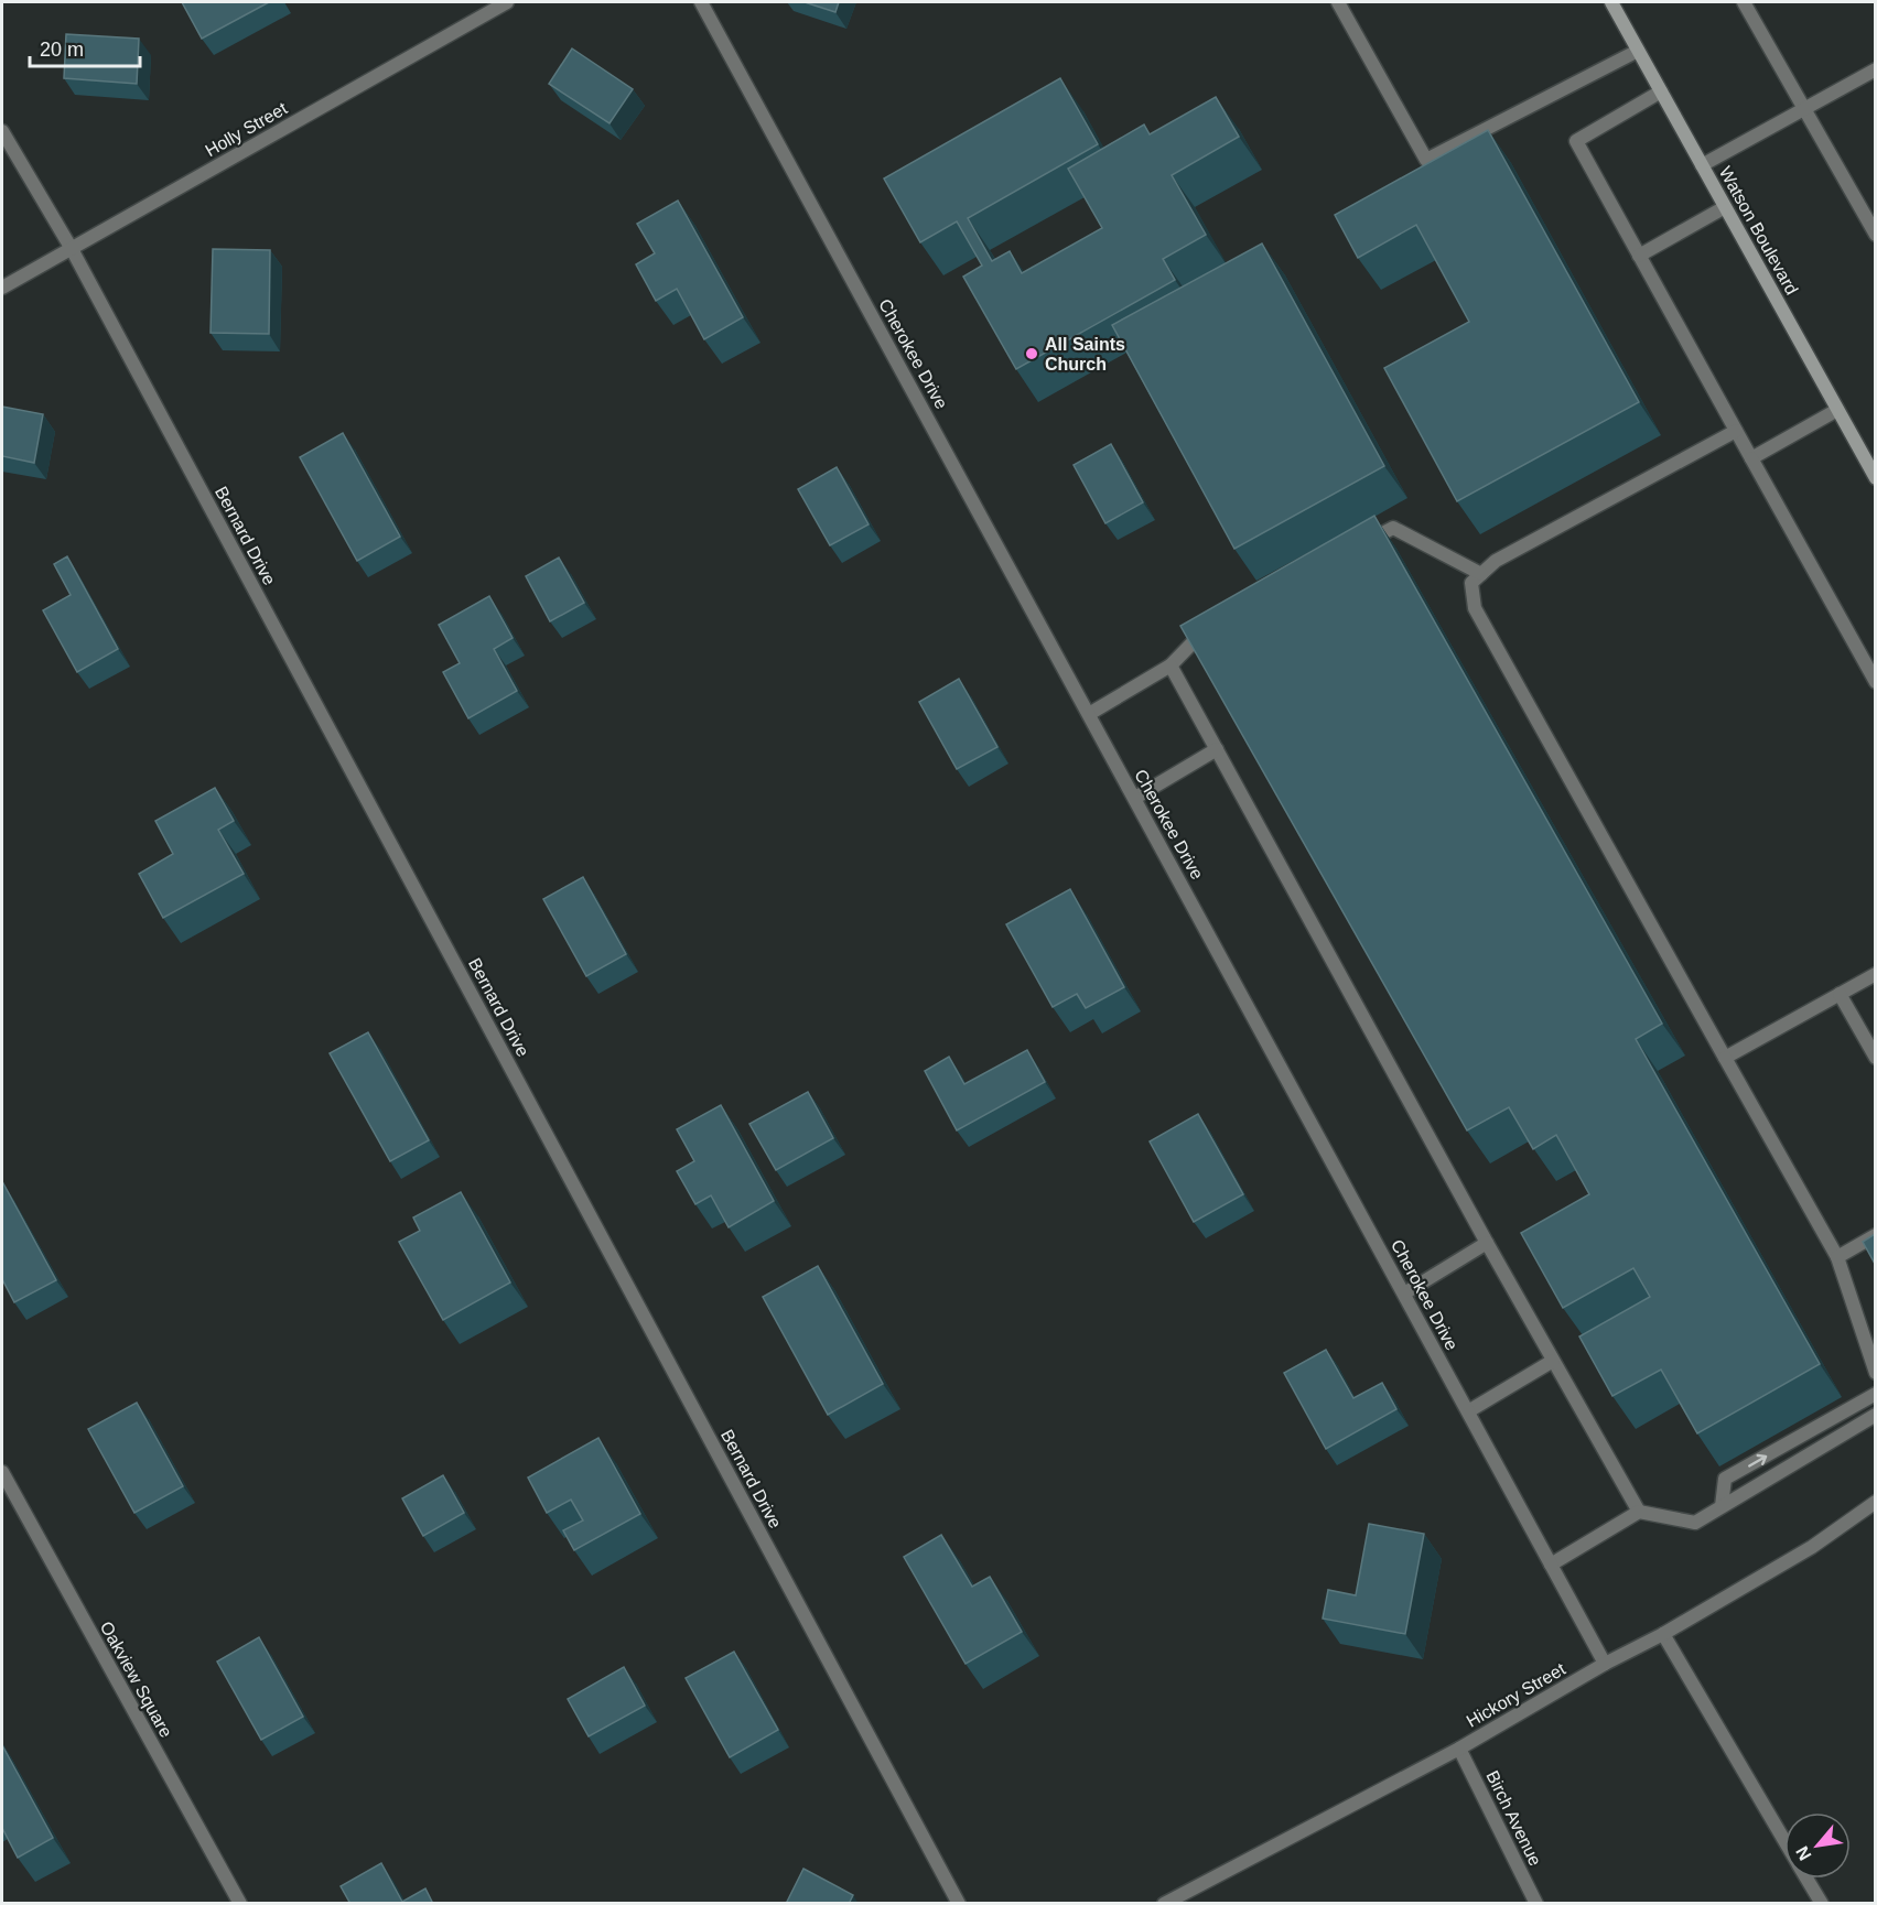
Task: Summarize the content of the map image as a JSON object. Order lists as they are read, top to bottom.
{
  "streets": {
    "main road": ["Watson Boulevard"],
    "street": [
      "Holly Street",
      "Cherokee Drive",
      "Bernard Drive",
      "Oakview Square",
      "Hickory Street",
      "Birch Avenue"
    ]
  },
  "crossings": [
    ["Holly Street", "Bernard Drive"],
    ["Cherokee Drive", "Hickory Street"],
    ["Hickory Street", "Birch Avenue"]
  ],
  "places": ["All Saints Church"],
  "scale_bar": "20 m",
  "north": "bottom left"
}
